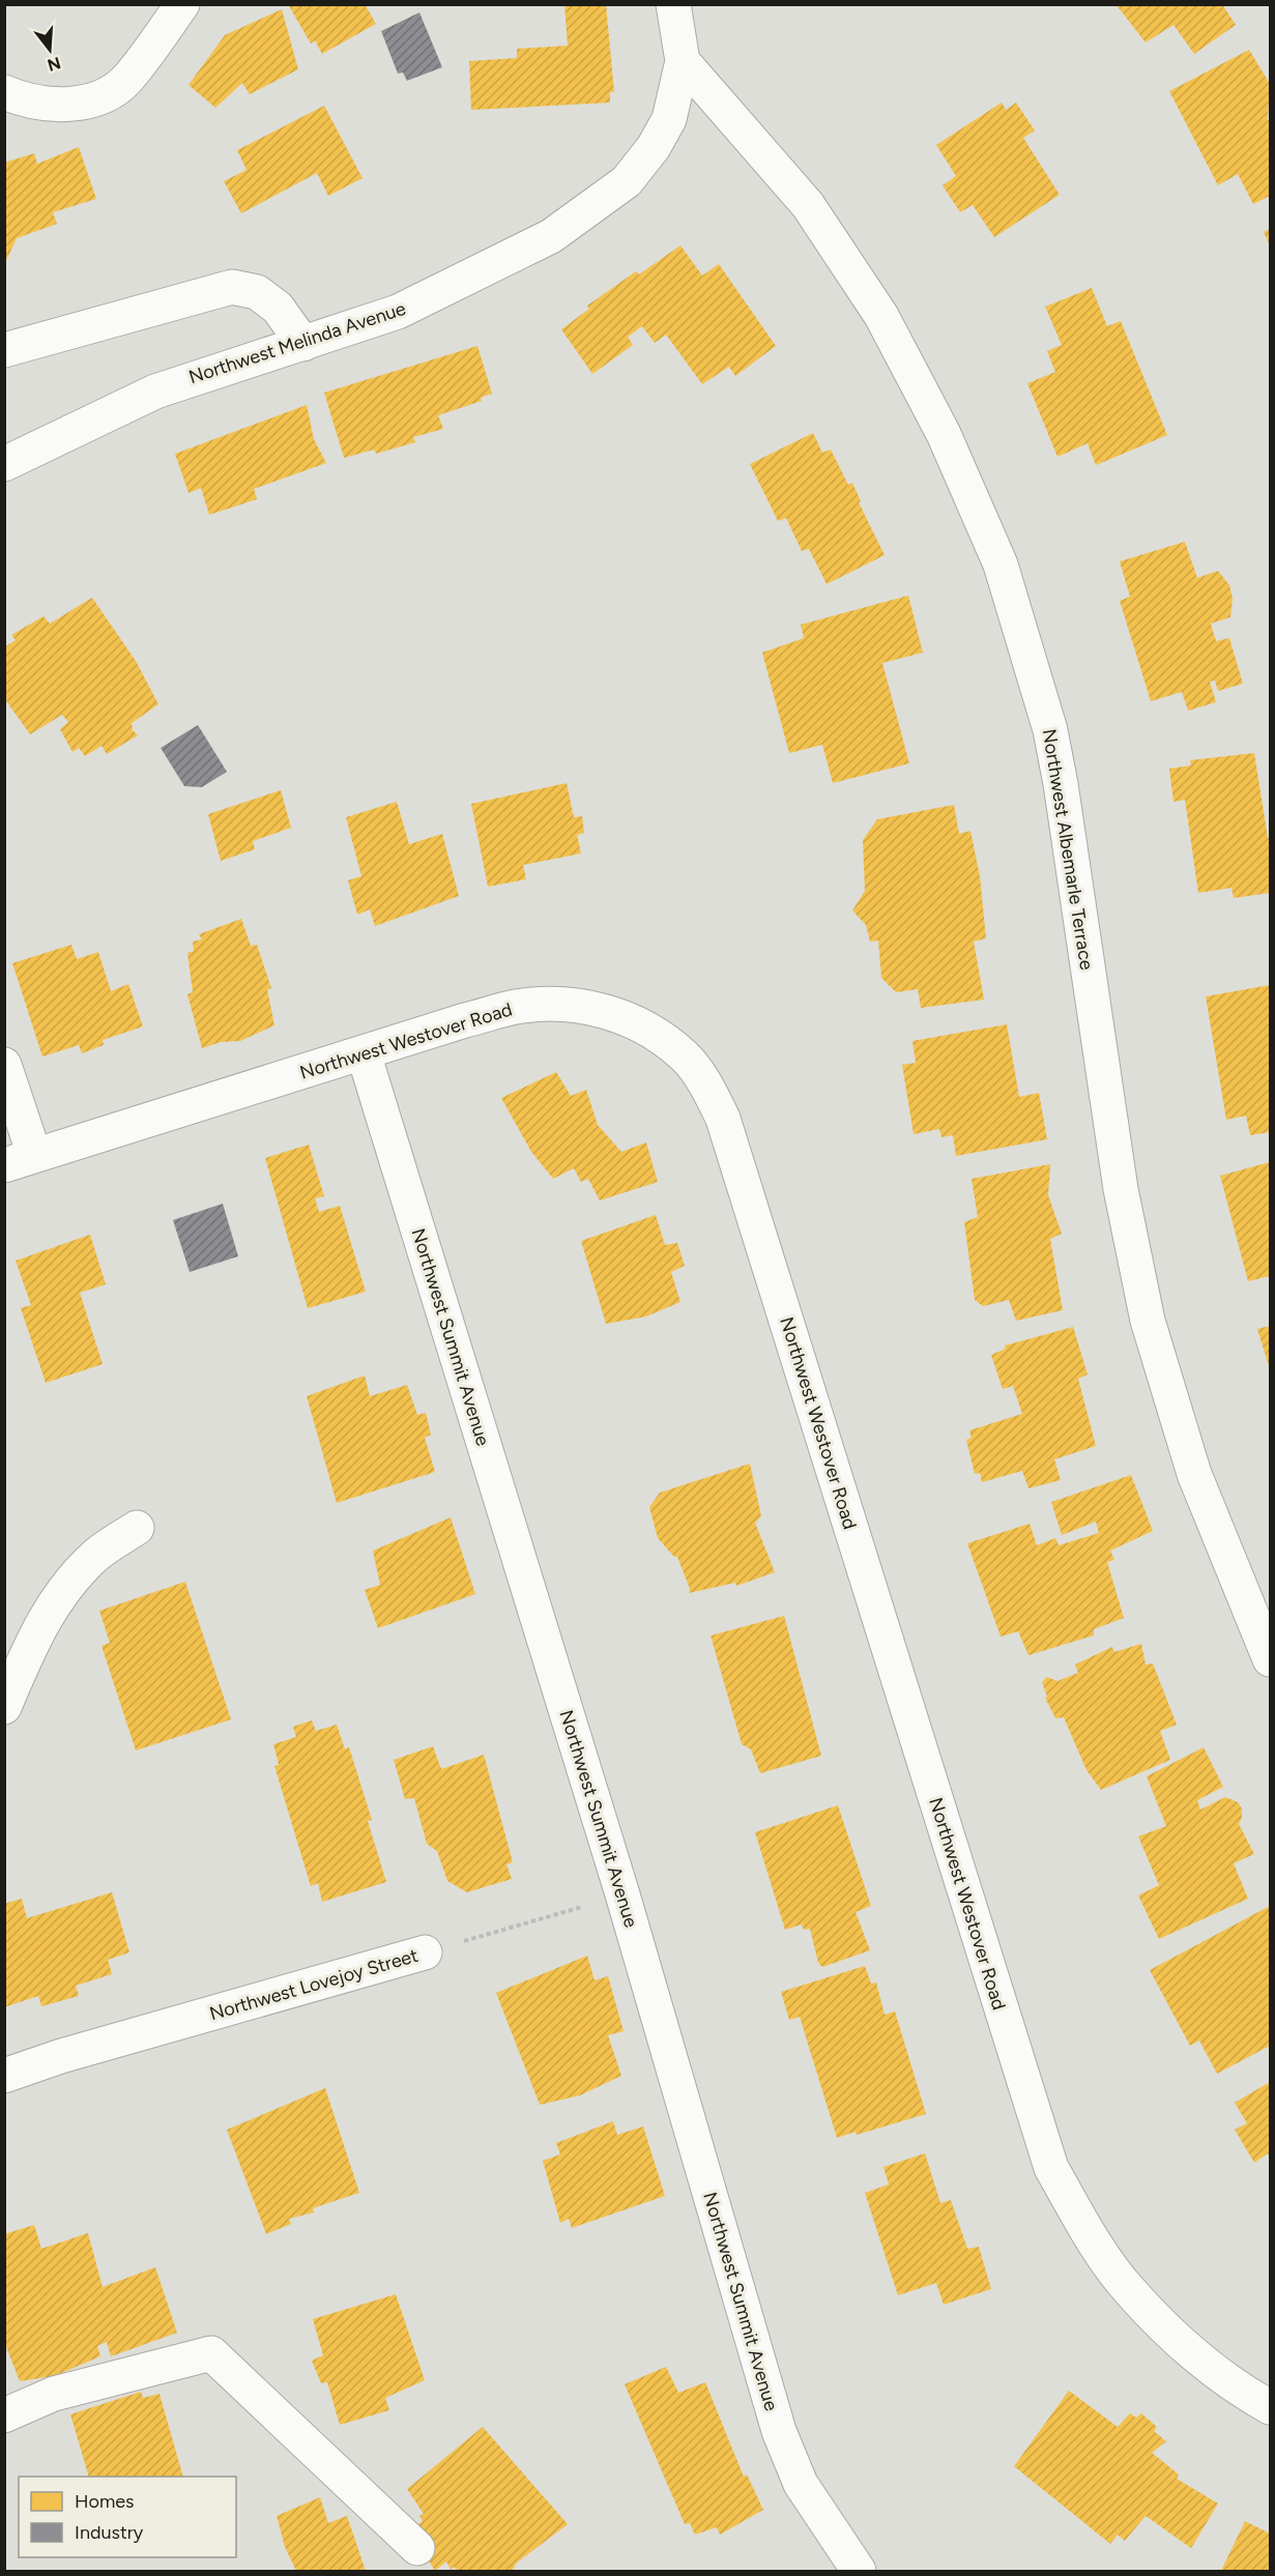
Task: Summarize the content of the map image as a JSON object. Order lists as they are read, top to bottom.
{
  "streets": {
    "street": [
      "Northwest Melinda Avenue",
      "Northwest Albemarle Terrace",
      "Northwest Westover Road",
      "Northwest Summit Avenue",
      "Northwest Lovejoy Street"
    ]
  },
  "crossings": [
    ["Northwest Melinda Avenue", "Northwest Albemarle Terrace"],
    ["Northwest Westover Road", "Northwest Summit Avenue"],
    ["Northwest Summit Avenue", "Northwest Lovejoy Street"]
  ],
  "legend": ["Homes", "Industry"],
  "north": "bottom"
}
